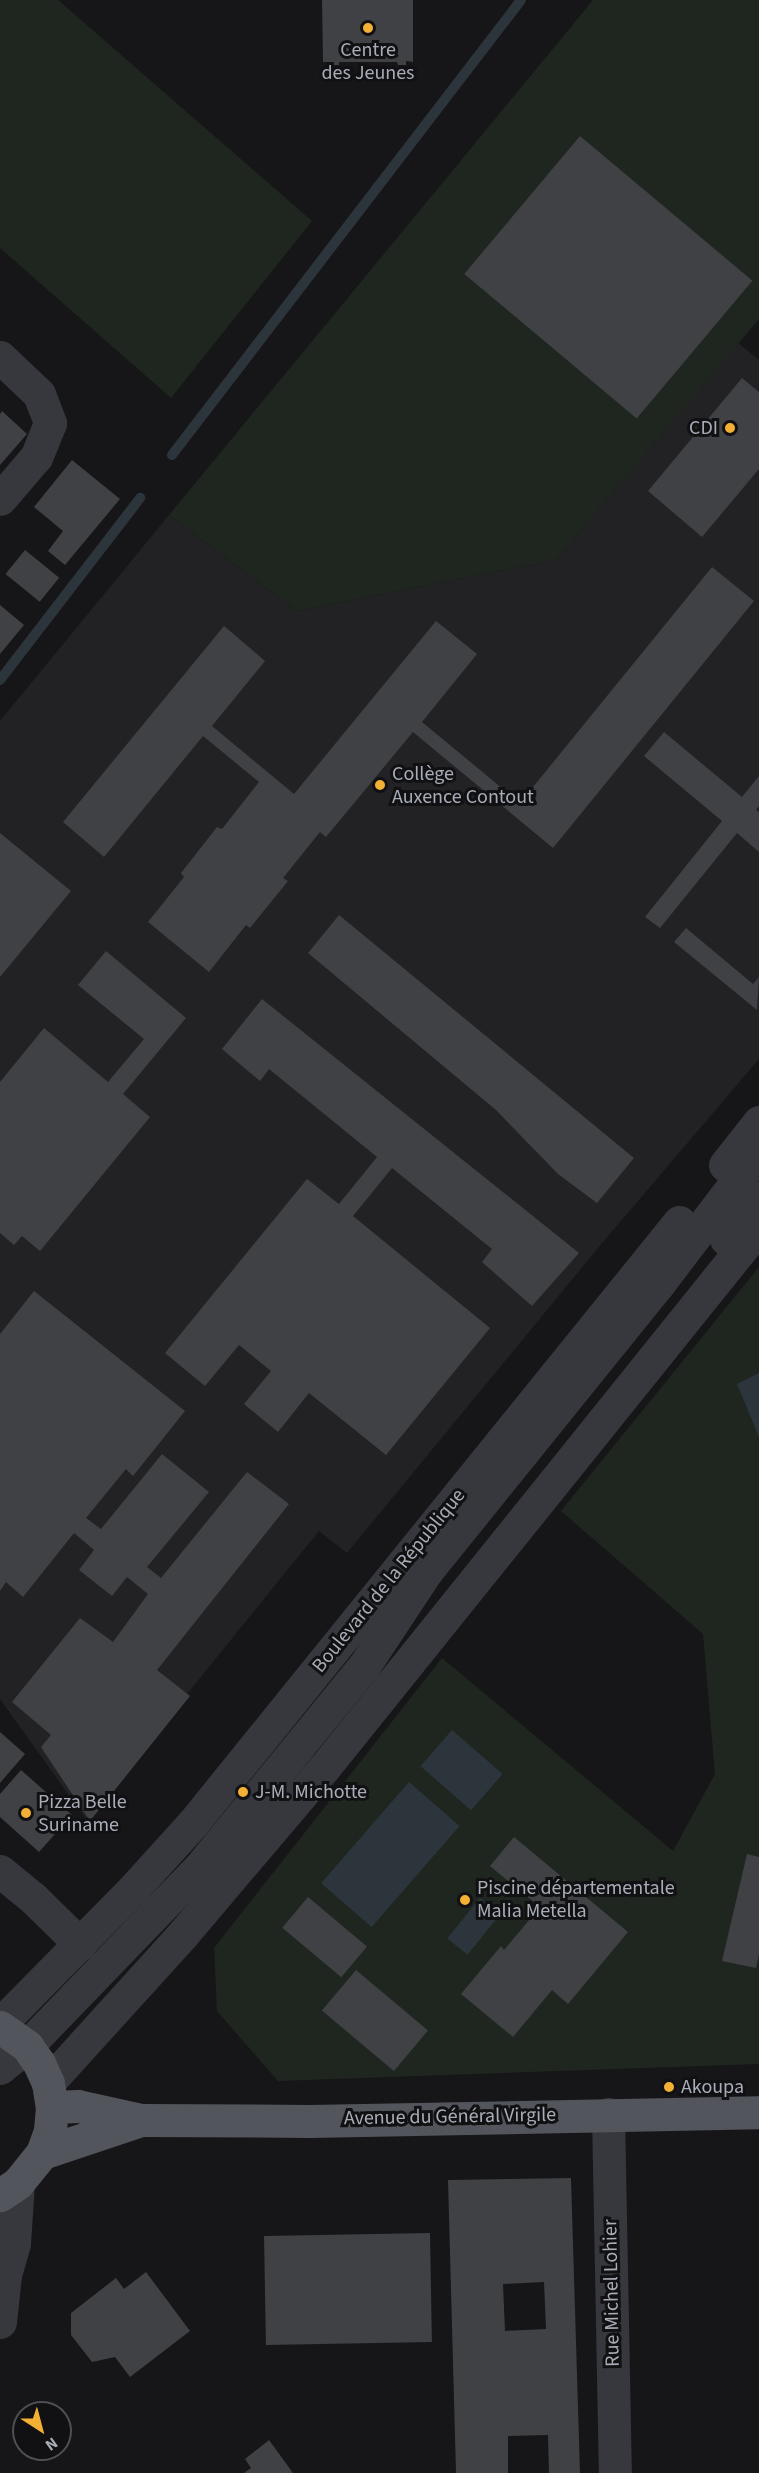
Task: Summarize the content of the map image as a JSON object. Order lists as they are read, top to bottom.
{
  "streets": {
    "main road": ["Avenue du Général Virgile"],
    "street": ["Boulevard de la République", "Rue Michel Lohier"]
  },
  "crossings": [
    ["Avenue du Général Virgile", "Rue Michel Lohier"]
  ],
  "places": [
    "Centre des Jeunes",
    "CDI",
    "Collège Auxence Contout",
    "J-M. Michotte",
    "Pizza Belle Suriname",
    "Piscine départementale Malia Metella",
    "Akoupa"
  ],
  "north": "bottom right"
}
